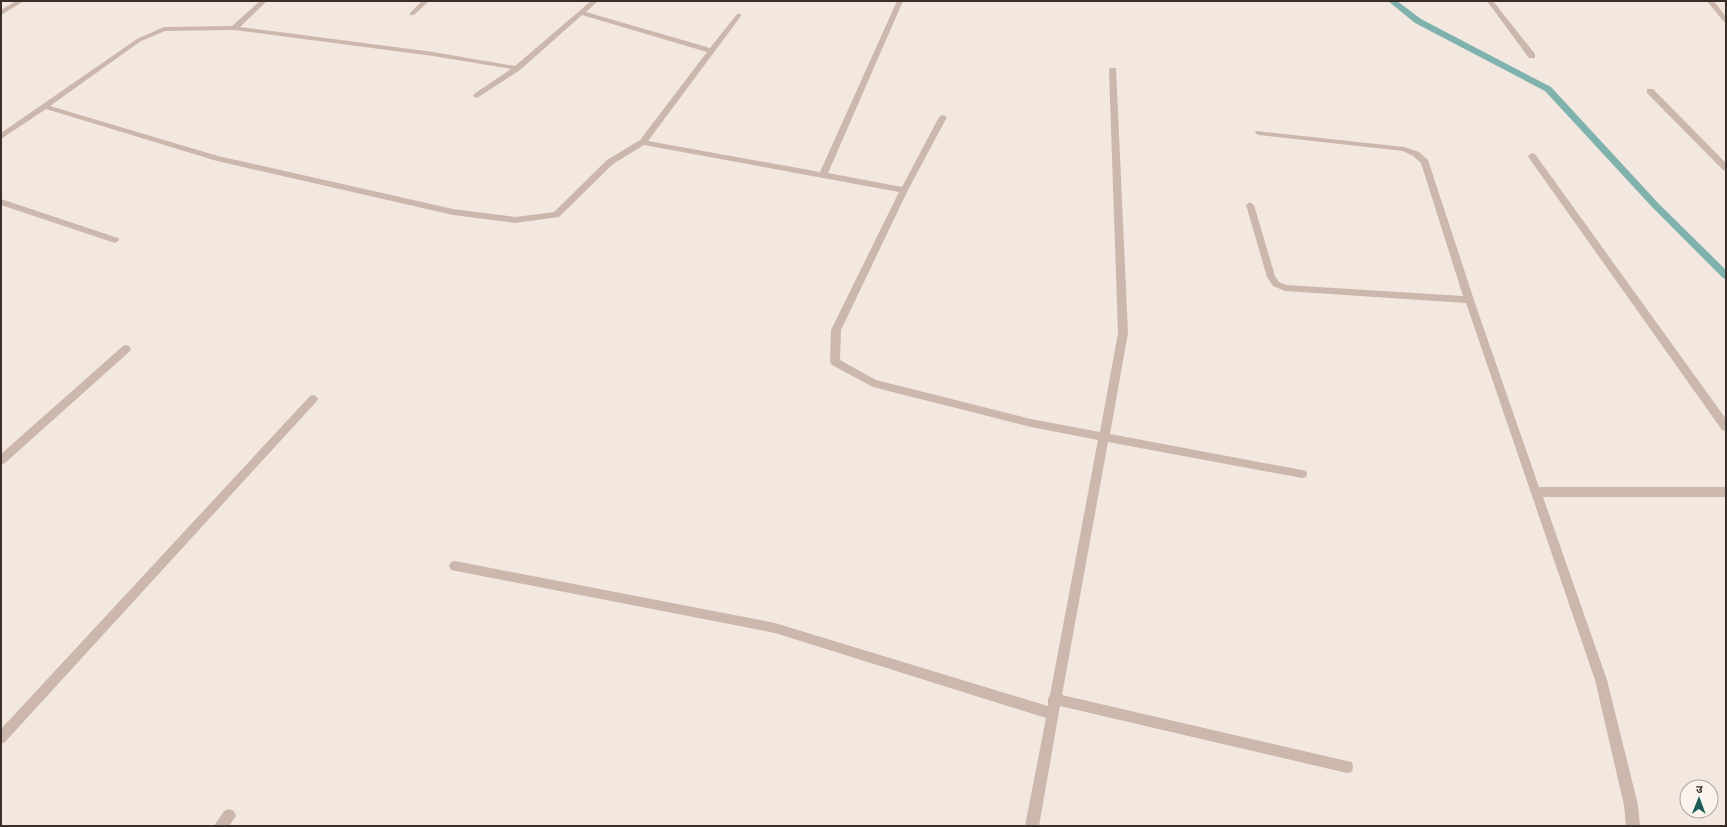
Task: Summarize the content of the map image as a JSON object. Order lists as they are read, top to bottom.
{
  "north": "top"
}
